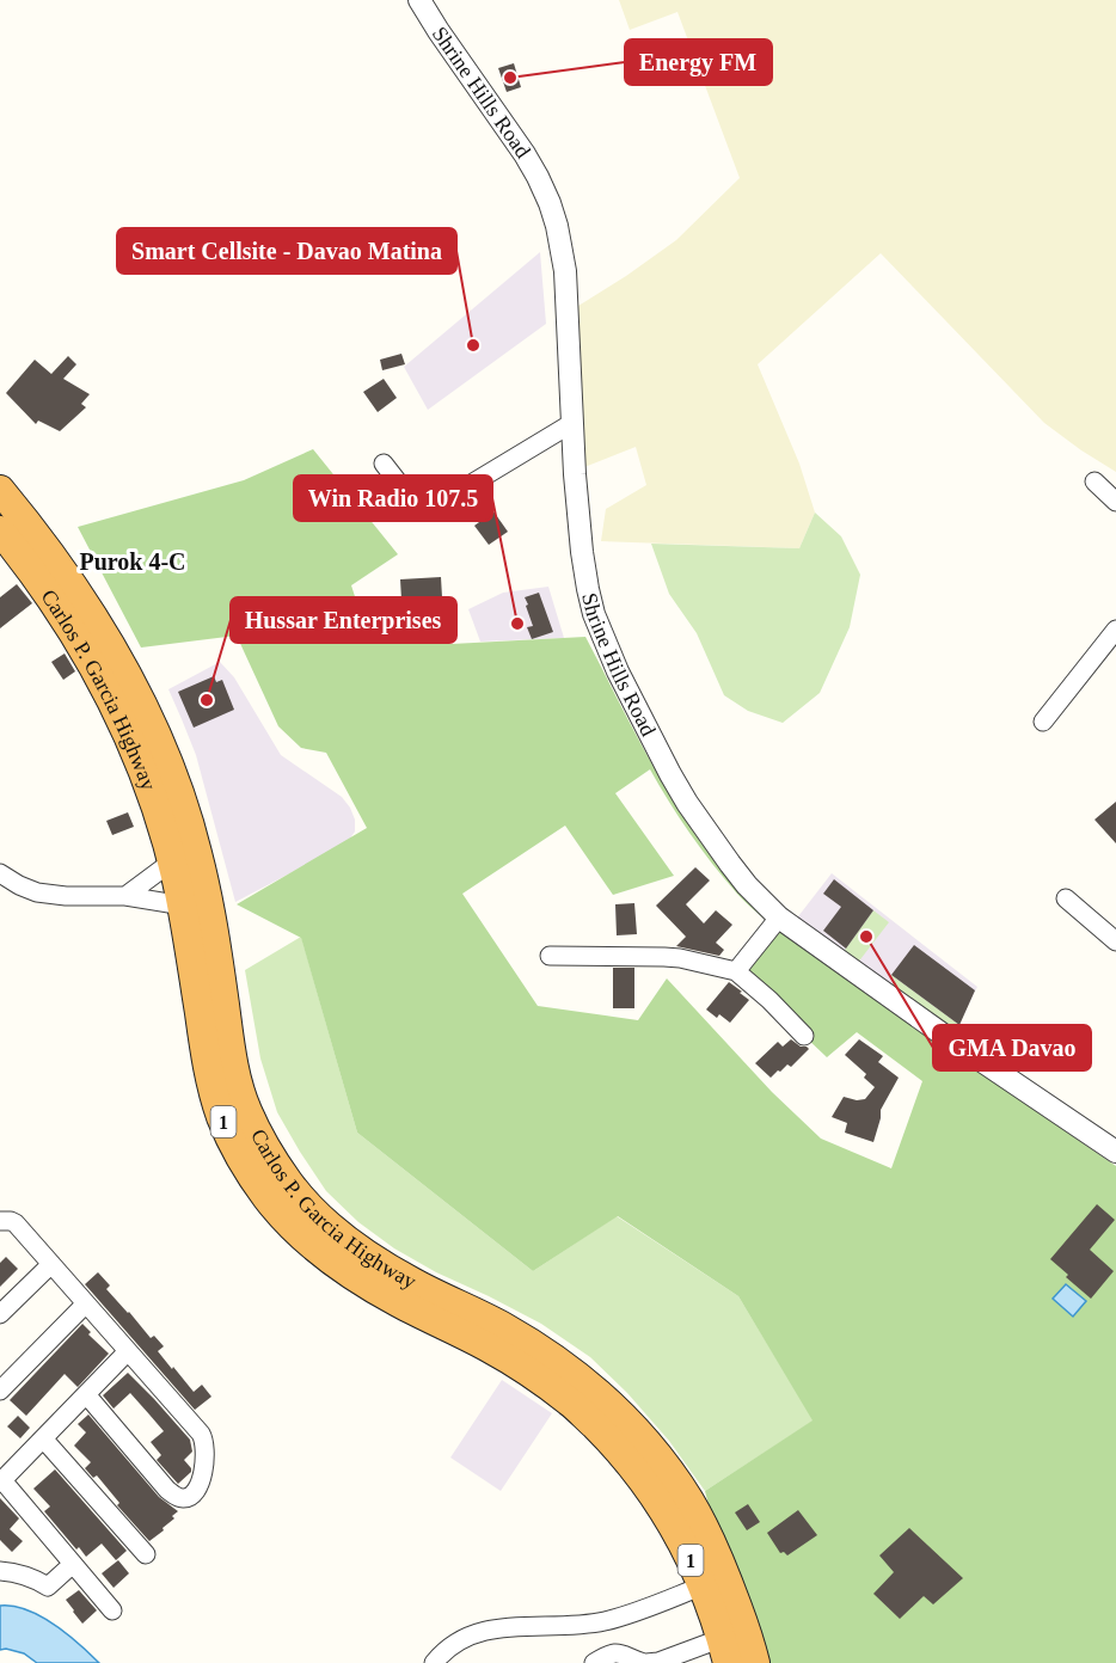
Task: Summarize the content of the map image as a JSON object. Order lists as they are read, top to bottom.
{
  "streets": {
    "highway": ["Carlos P. Garcia Highway", "1"],
    "street": ["Shrine Hills Road"]
  },
  "districts": ["Purok 4-C"],
  "places": [
    "Energy FM",
    "Smart Cellsite - Davao Matina",
    "Win Radio 107.5",
    "Hussar Enterprises",
    "GMA Davao"
  ]
}
